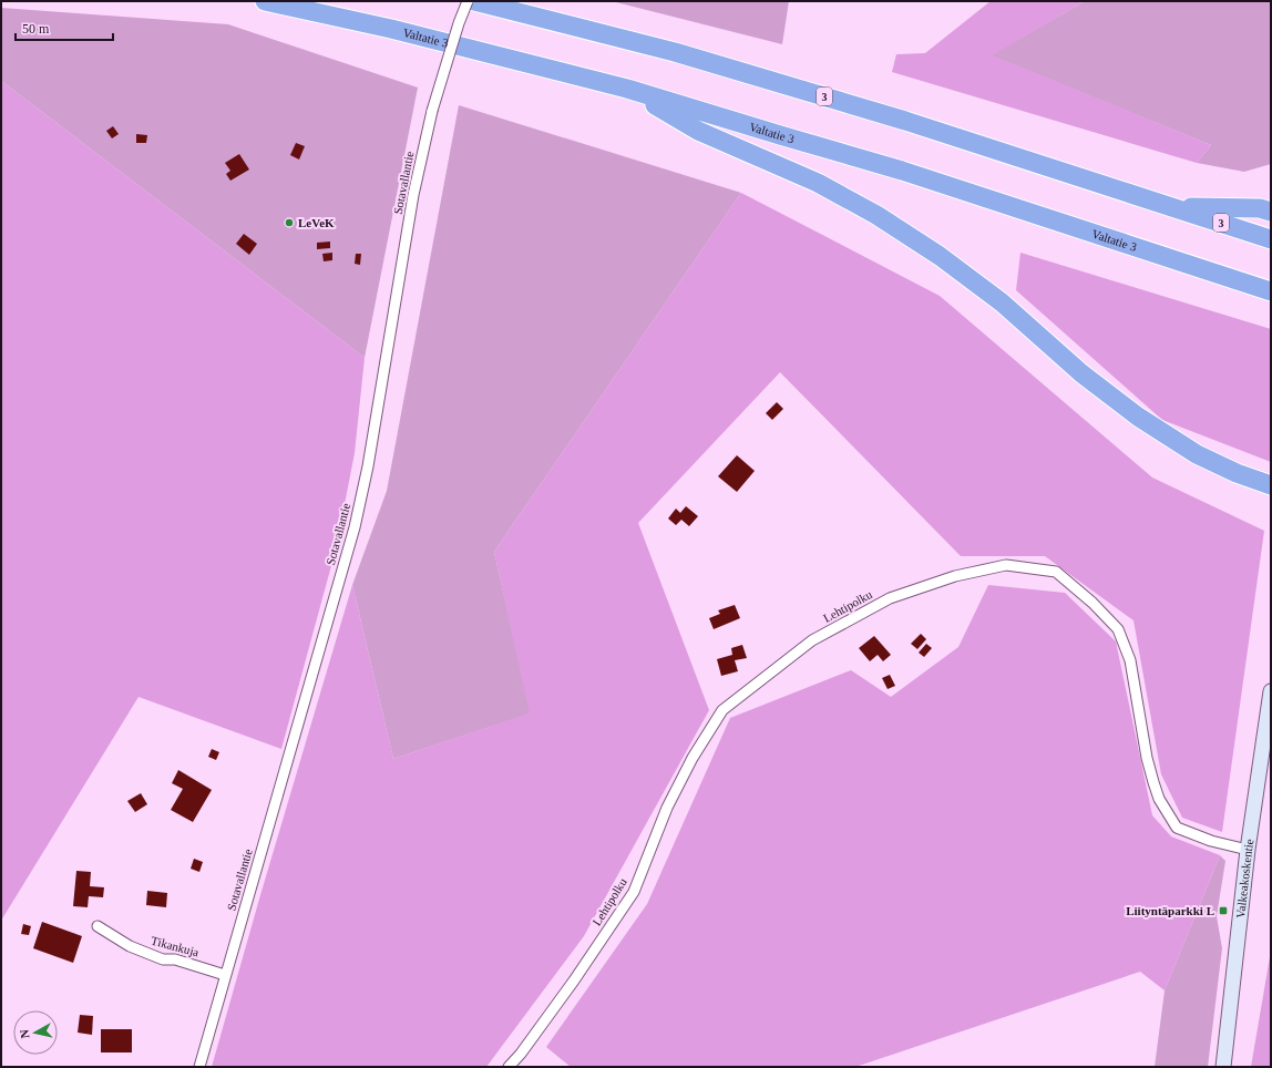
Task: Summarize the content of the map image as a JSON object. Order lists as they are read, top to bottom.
{
  "streets": {
    "highway": ["Valtatie 3", "3"],
    "street": [
      "Sotavallantie",
      "Lehtipolku",
      "Valkeakoskentie",
      "Tikankuja"
    ]
  },
  "crossings": [
    ["Sotavallantie", "Tikankuja"],
    ["Lehtipolku", "Valkeakoskentie"]
  ],
  "places": {
    "other": ["LeVeK"],
    "transit": ["Liityntäparkki L"]
  },
  "scale_bar": "50 m",
  "north": "left"
}
